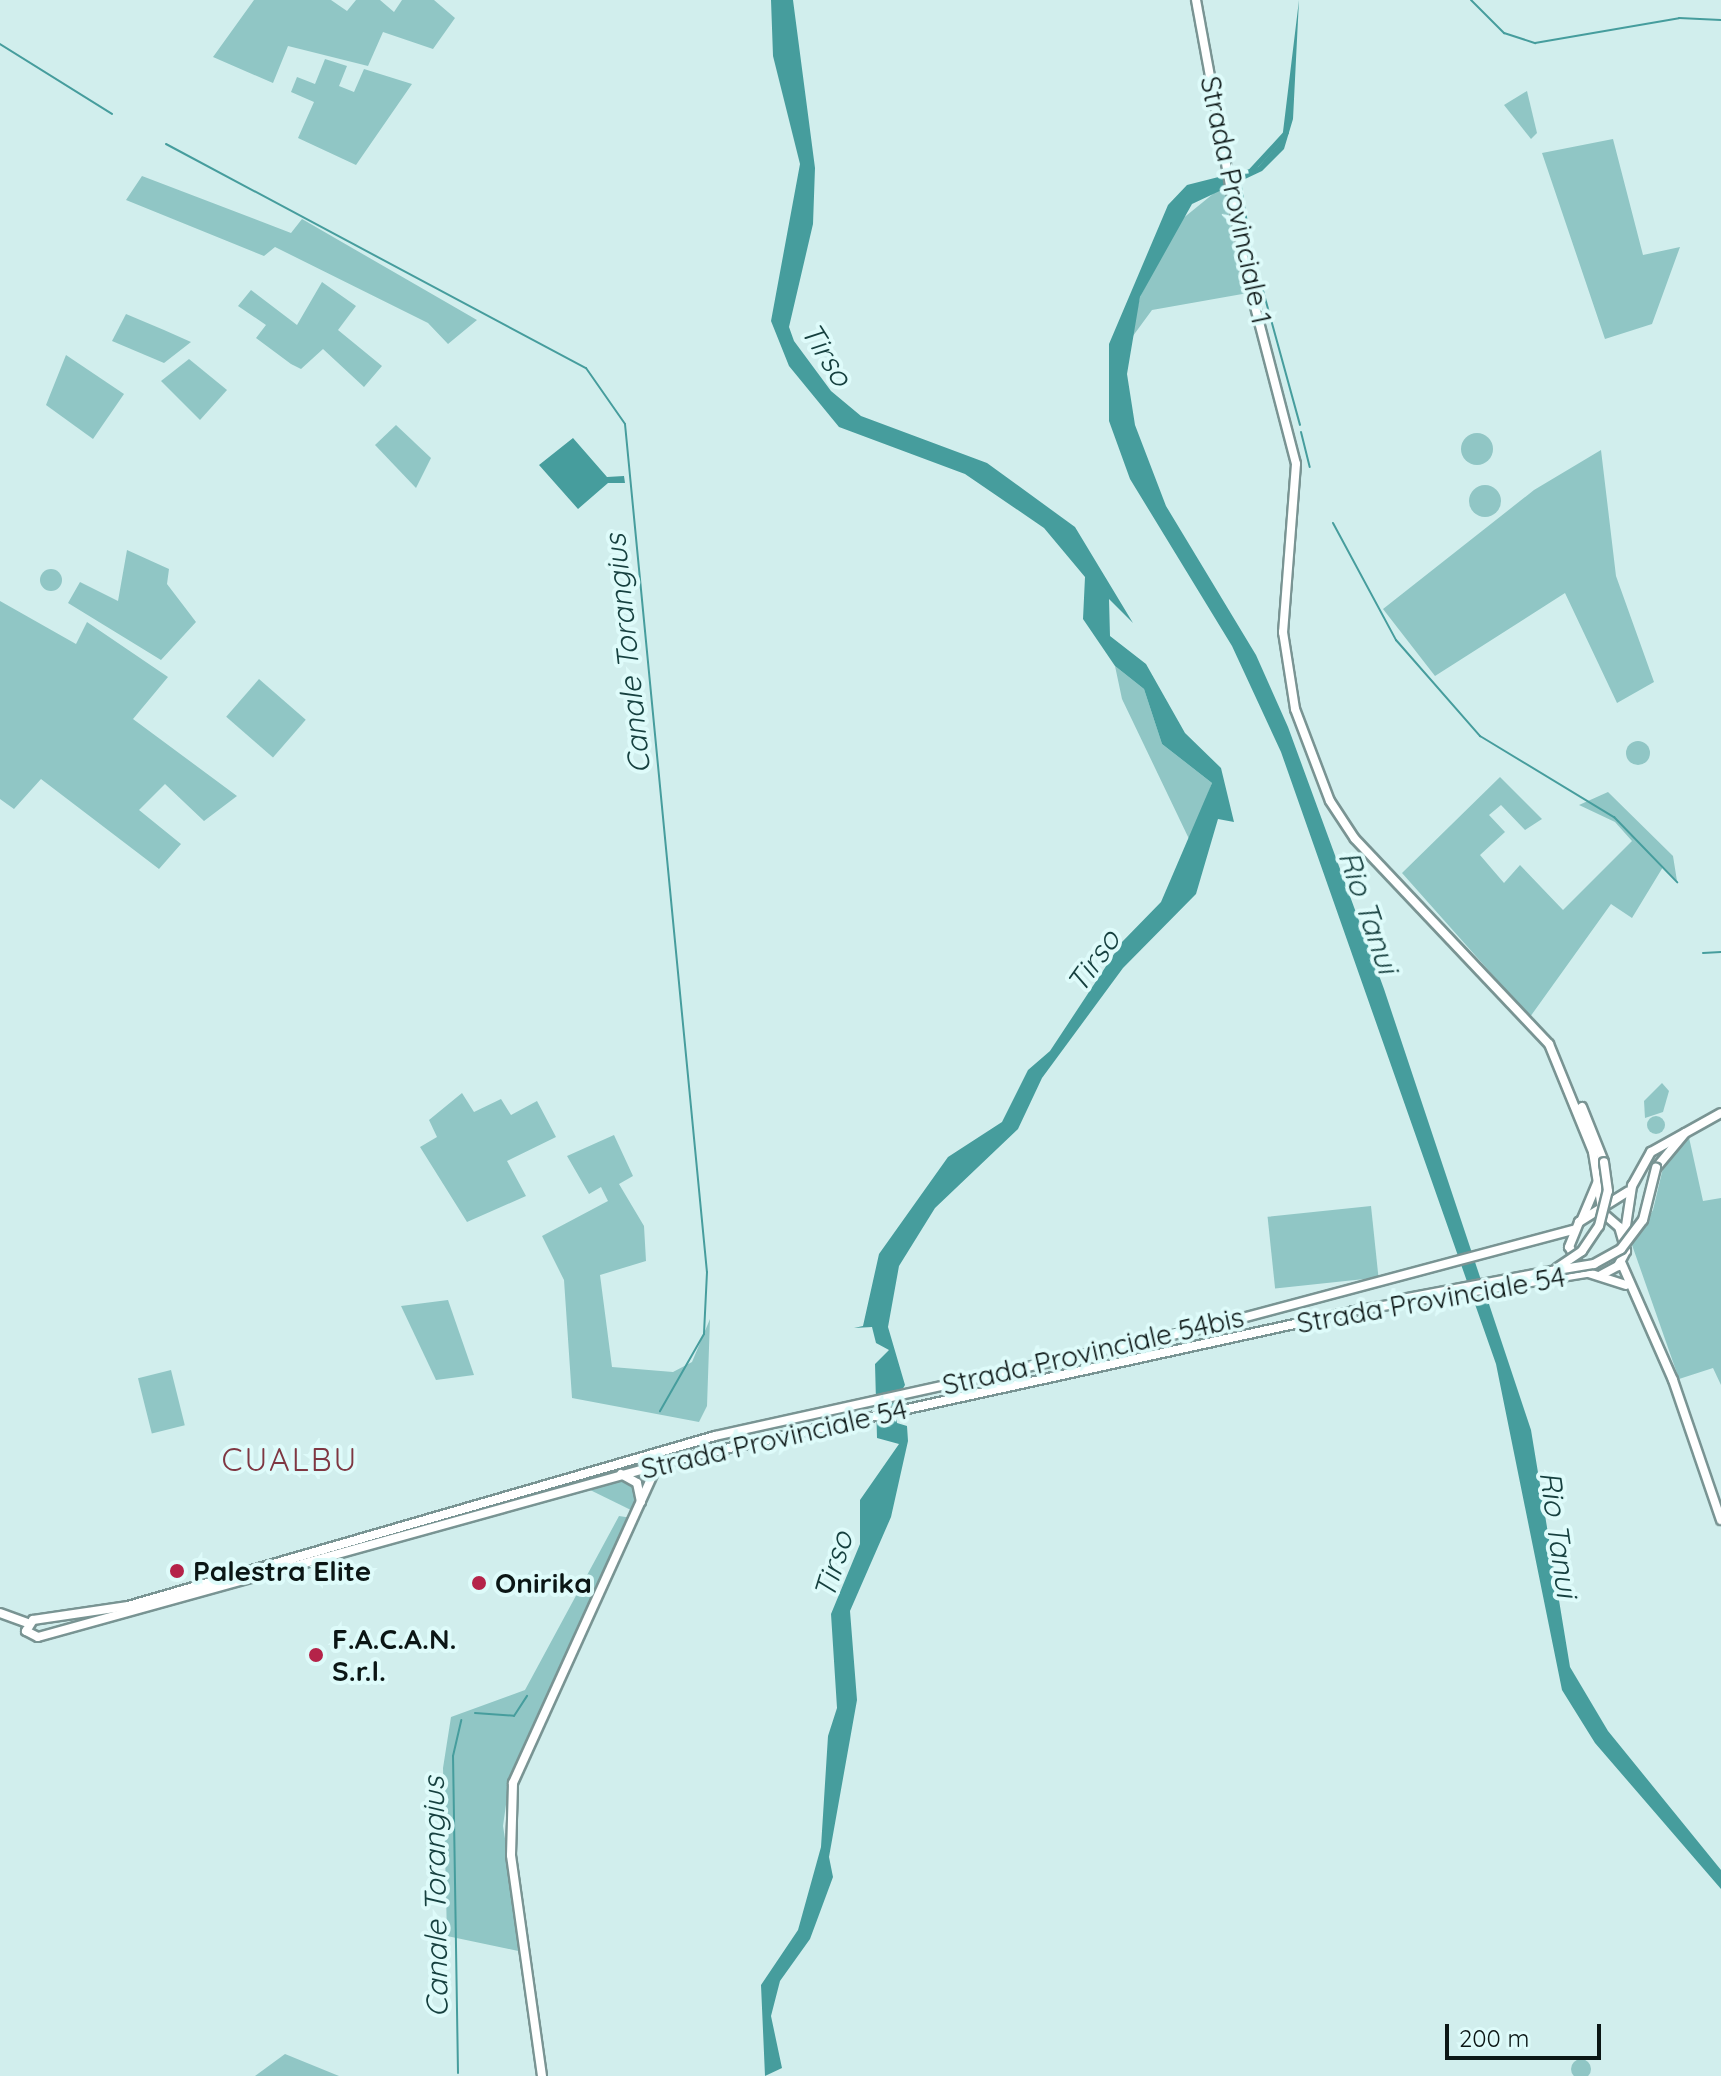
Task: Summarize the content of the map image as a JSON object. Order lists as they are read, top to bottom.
{
  "streets": {
    "main road": ["Strada Provinciale 1", "Strada Provinciale 54", "Strada Provinciale 54bis"]
  },
  "crossings": [
    ["Strada Provinciale 54", "Strada Provinciale 54bis"]
  ],
  "districts": ["CUALBU"],
  "water": ["Tirso", "Canale Torangius", "Rio Tanui"],
  "places": ["Palestra Elite", "Onirika", "F.A.C.A.N. S.r.l."],
  "scale_bar": "200 m"
}
